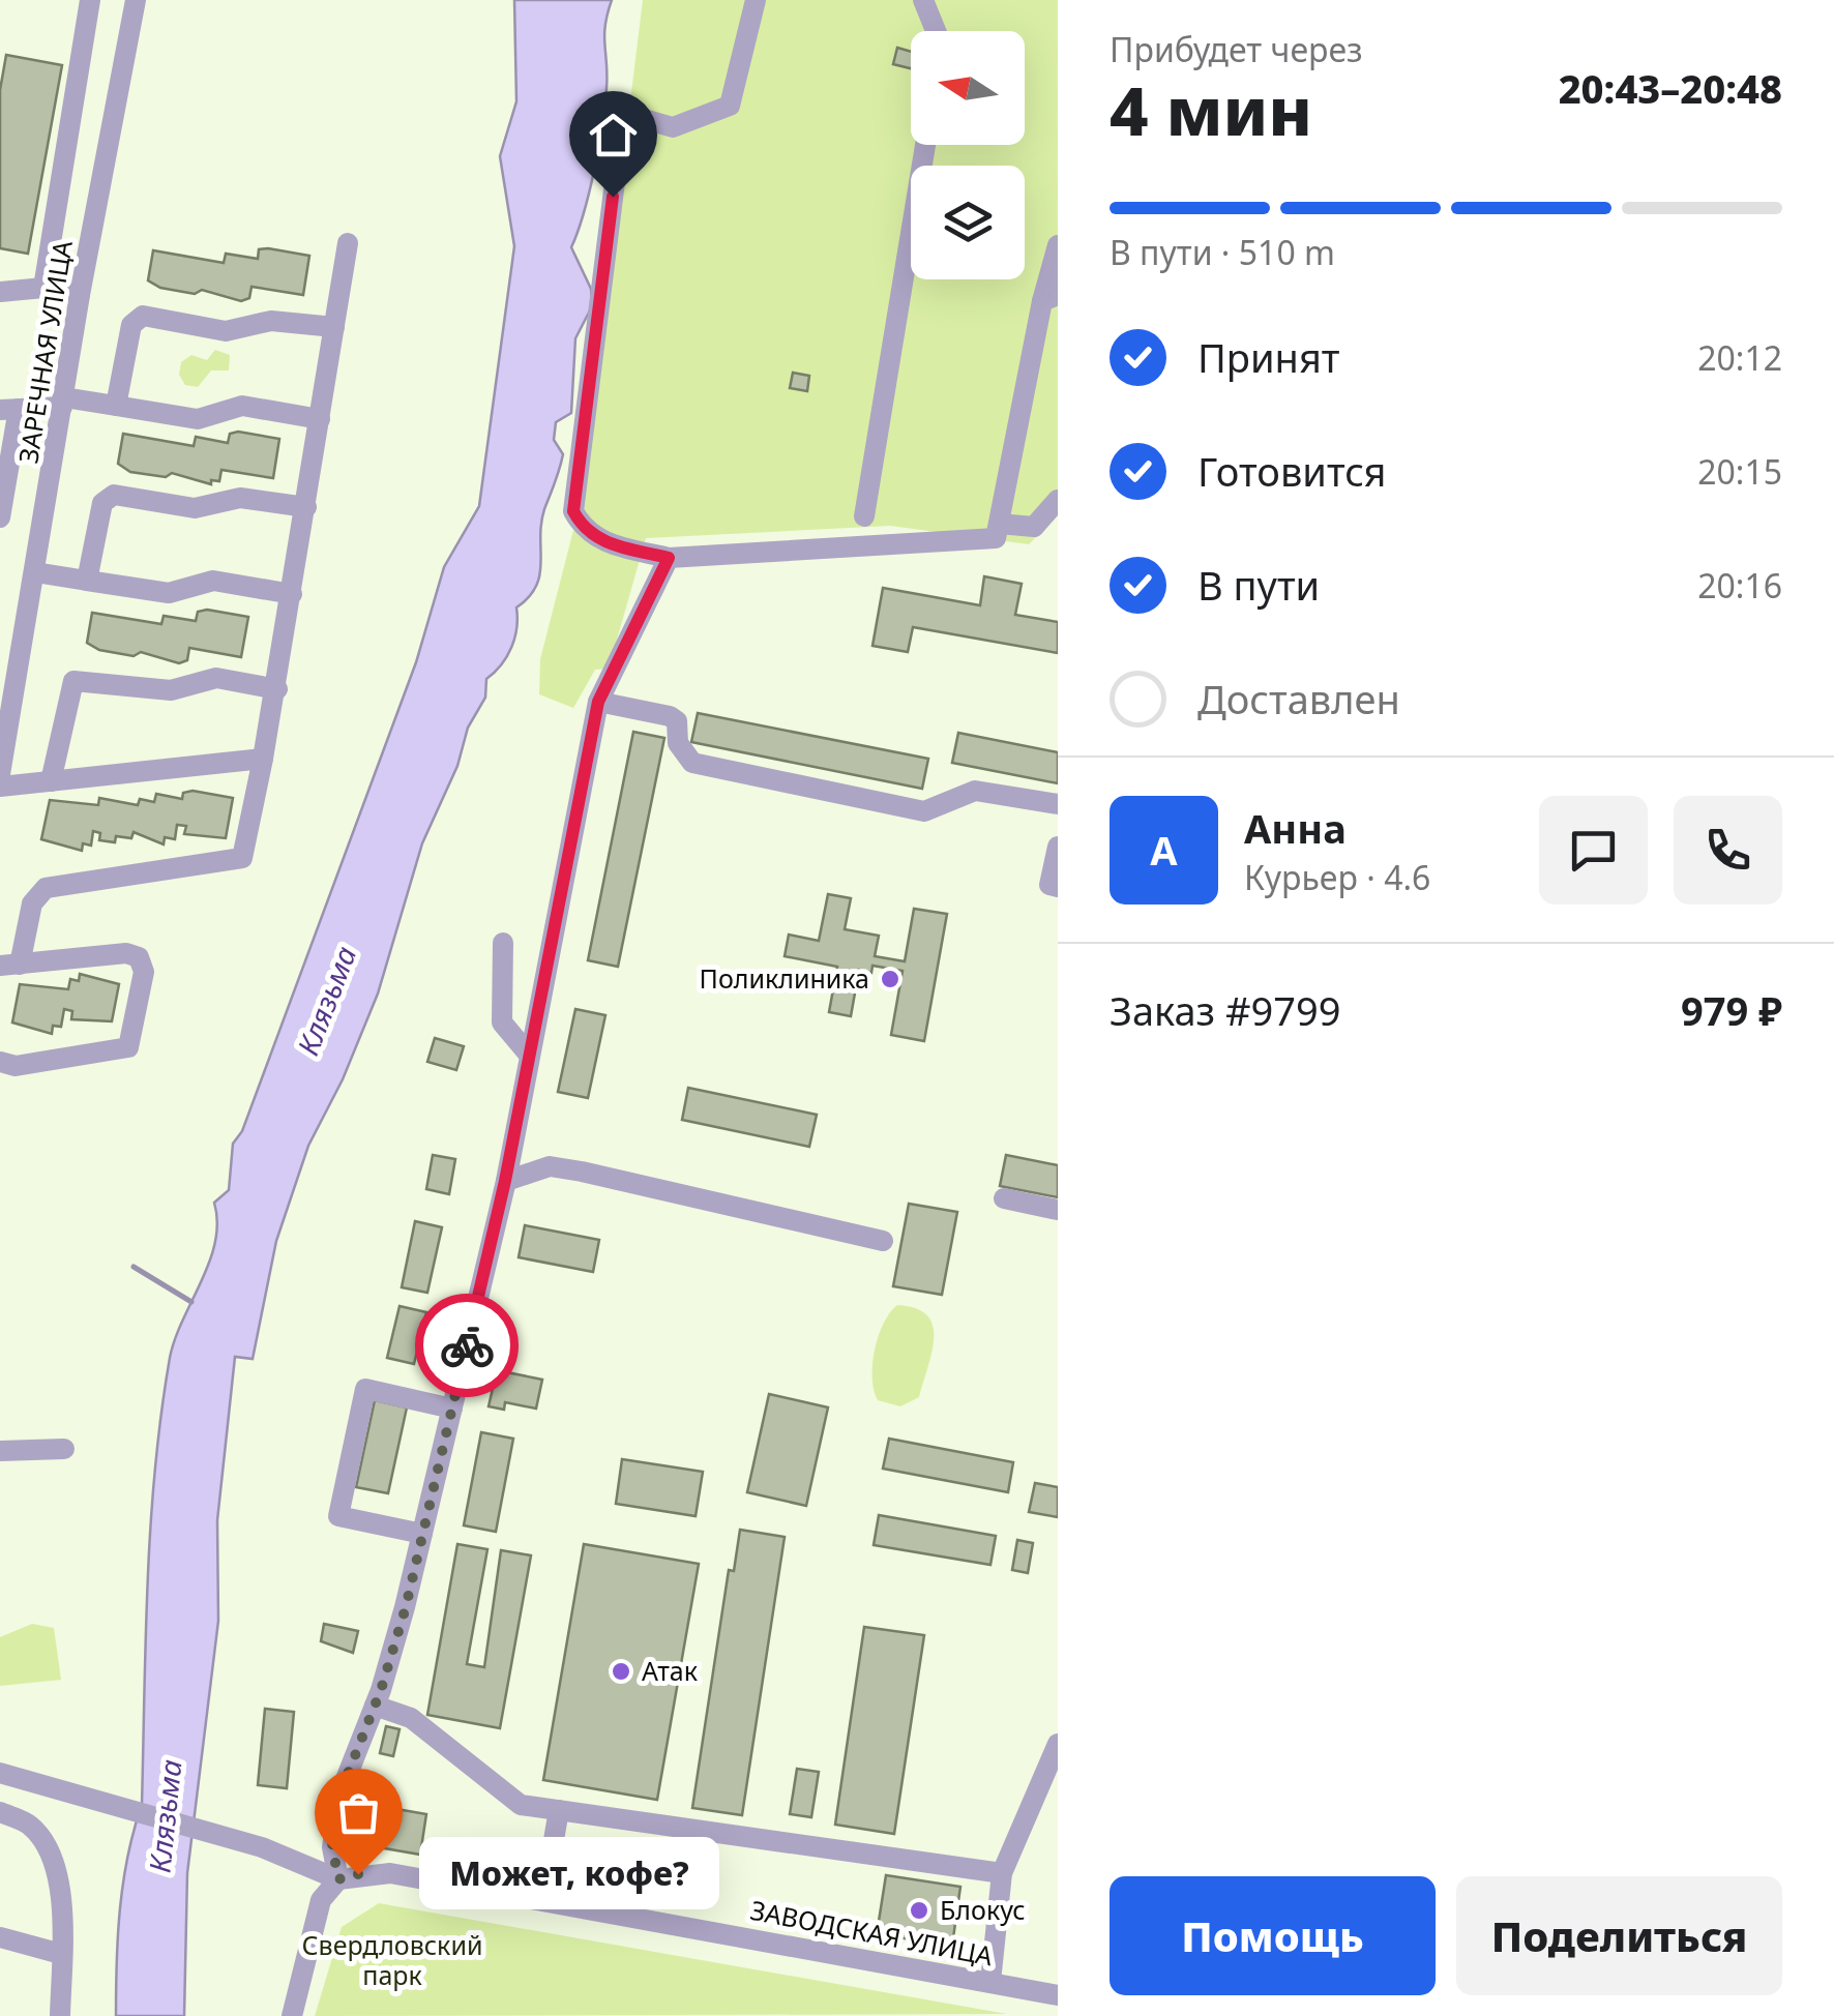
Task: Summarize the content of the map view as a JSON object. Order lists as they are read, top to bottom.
{
  "streets": {
    "street": ["ЗАРЕЧНАЯ УЛИЦА", "ЗАВОДСКАЯ УЛИЦА"]
  },
  "water": ["Клязьма"],
  "parks": ["Свердловский парк"],
  "places": [
    "Поликлиника",
    "Атак",
    "Может, кофе?",
    "Блокус"
  ],
  "north": "left",
  "page": {
    "heading": ["4 мин", "Прибудет через", "20:43–20:48"],
    "panel": [
      "Анна",
      "Курьер · 4.6",
      "Заказ #9799",
      "979 ₽"
    ],
    "bar": "В пути · 510 m",
    "list": [
      ["Принят", "20:12"],
      ["Готовится", "20:15"],
      ["В пути", "20:16"],
      "Доставлен"
    ],
    "round": "А",
    "bubble": "Может, кофе?",
    "buttons": ["Помощь", "Поделиться"]
  }
}
